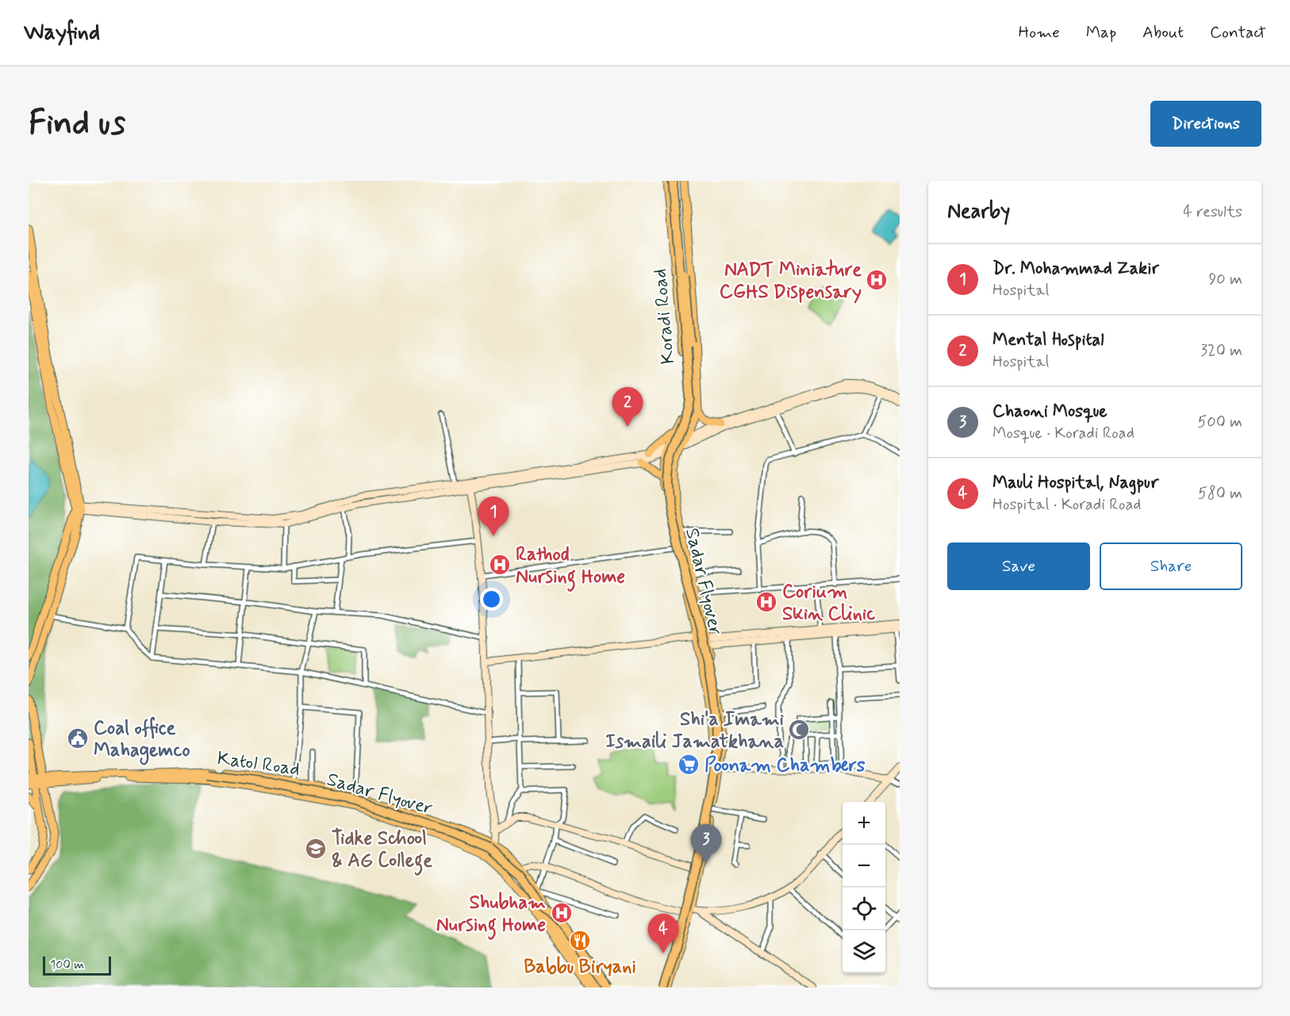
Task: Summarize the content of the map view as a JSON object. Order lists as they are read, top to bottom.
{
  "streets": {
    "highway": ["Sadar Flyover"],
    "main road": ["Koradi Road", "Katol Road"]
  },
  "crossings": [
    ["Koradi Road", "Sadar Flyover"],
    ["Sadar Flyover", "Katol Road"]
  ],
  "places": {
    "hospital": [
      "NADT Miniature CGHS Dispensary",
      "Rathod Nursing Home",
      "Corium Skin Clinic",
      "Shubham Nursing Home"
    ],
    "mosque": ["Shi'a Imami Ismaili Jamatkhana"],
    "public building": ["Coal office Mahagemco"],
    "supermarket": ["Poonam Chambers"],
    "school or university": ["Tidke School & AG College"],
    "restaurant": ["Babbu Biryani"]
  },
  "scale_bar": "100 m",
  "page": {
    "header": "Wayfind",
    "nav": [
      "Home",
      "Map",
      "About",
      "Contact"
    ],
    "buttons": [
      "Directions",
      ["Save", "Share"]
    ],
    "title": "Find us",
    "heading": ["Nearby", "4 results"],
    "list": [
      {
        "mark": "1",
        "name": "Dr. Mohammad Zakir",
        "note": "Hospital",
        "value": "90 m"
      },
      {
        "mark": "2",
        "name": "Mental Hospital",
        "note": "Hospital",
        "value": "320 m"
      },
      {
        "mark": "3",
        "name": "Chaoni Mosque",
        "note": "Mosque · Koradi Road",
        "value": "500 m"
      },
      {
        "mark": "4",
        "name": "Mauli Hospital, Nagpur",
        "note": "Hospital · Koradi Road",
        "value": "580 m"
      }
    ],
    "pins": [
      "2",
      "1",
      "3",
      "4"
    ],
    "map_buttons": ["+", "−"],
    "scale": "100 m"
  }
}
